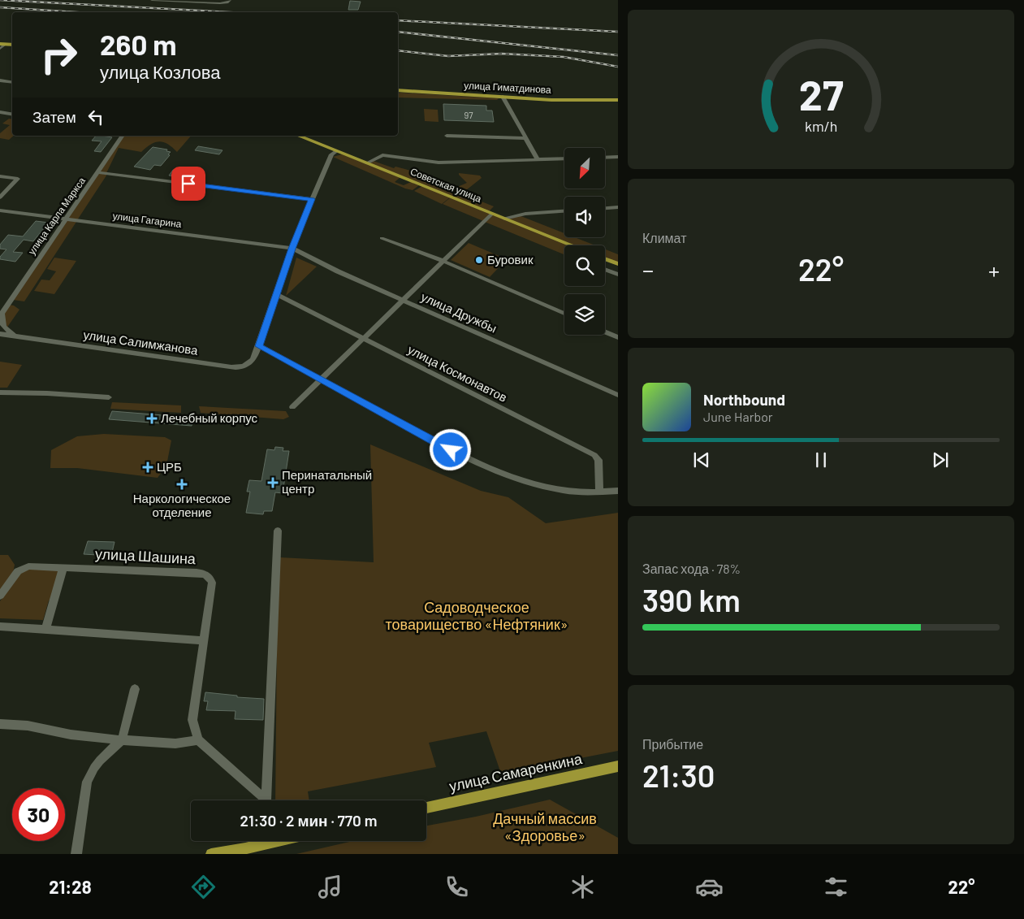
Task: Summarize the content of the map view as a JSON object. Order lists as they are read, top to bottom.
{
  "streets": {
    "main road": ["улица Гиматдинова", "Советская улица", "улица Самаренкина"],
    "street": [
      "улица Карла Маркса",
      "улица Гагарина",
      "улица Дружбы",
      "улица Салимжанова",
      "улица Космонавтов",
      "улица Шашина"
    ]
  },
  "crossings": [
    ["улица Карла Маркса", "улица Гагарина"],
    ["улица Гагарина", "улица Дружбы"]
  ],
  "parks": ["Садоводческое товарищество «Нефтяник»", "Дачный массив «Здоровье»"],
  "places": {
    "other": ["Буровик"],
    "health": [
      "Лечебный корпус",
      "ЦРБ",
      "Перинатальный центр",
      "Наркологическое отделение"
    ]
  },
  "house_numbers": ["97"],
  "north": "bottom left",
  "page": {
    "turn": ["260 m", "улица Козлова"],
    "then": "Затем",
    "tile": [
      "Климат",
      ["Запас хода · 78%", "390 km"],
      ["Прибытие", "21:30"]
    ],
    "heat": ["−", "22°", "+"],
    "song": ["Northbound", "June Harbor"],
    "limit": "30",
    "trip": "21:30 · 2 мин · 770 m",
    "tabs": ["21:28", "22°"],
    "gauge": ["27", "km/h"]
  }
}
